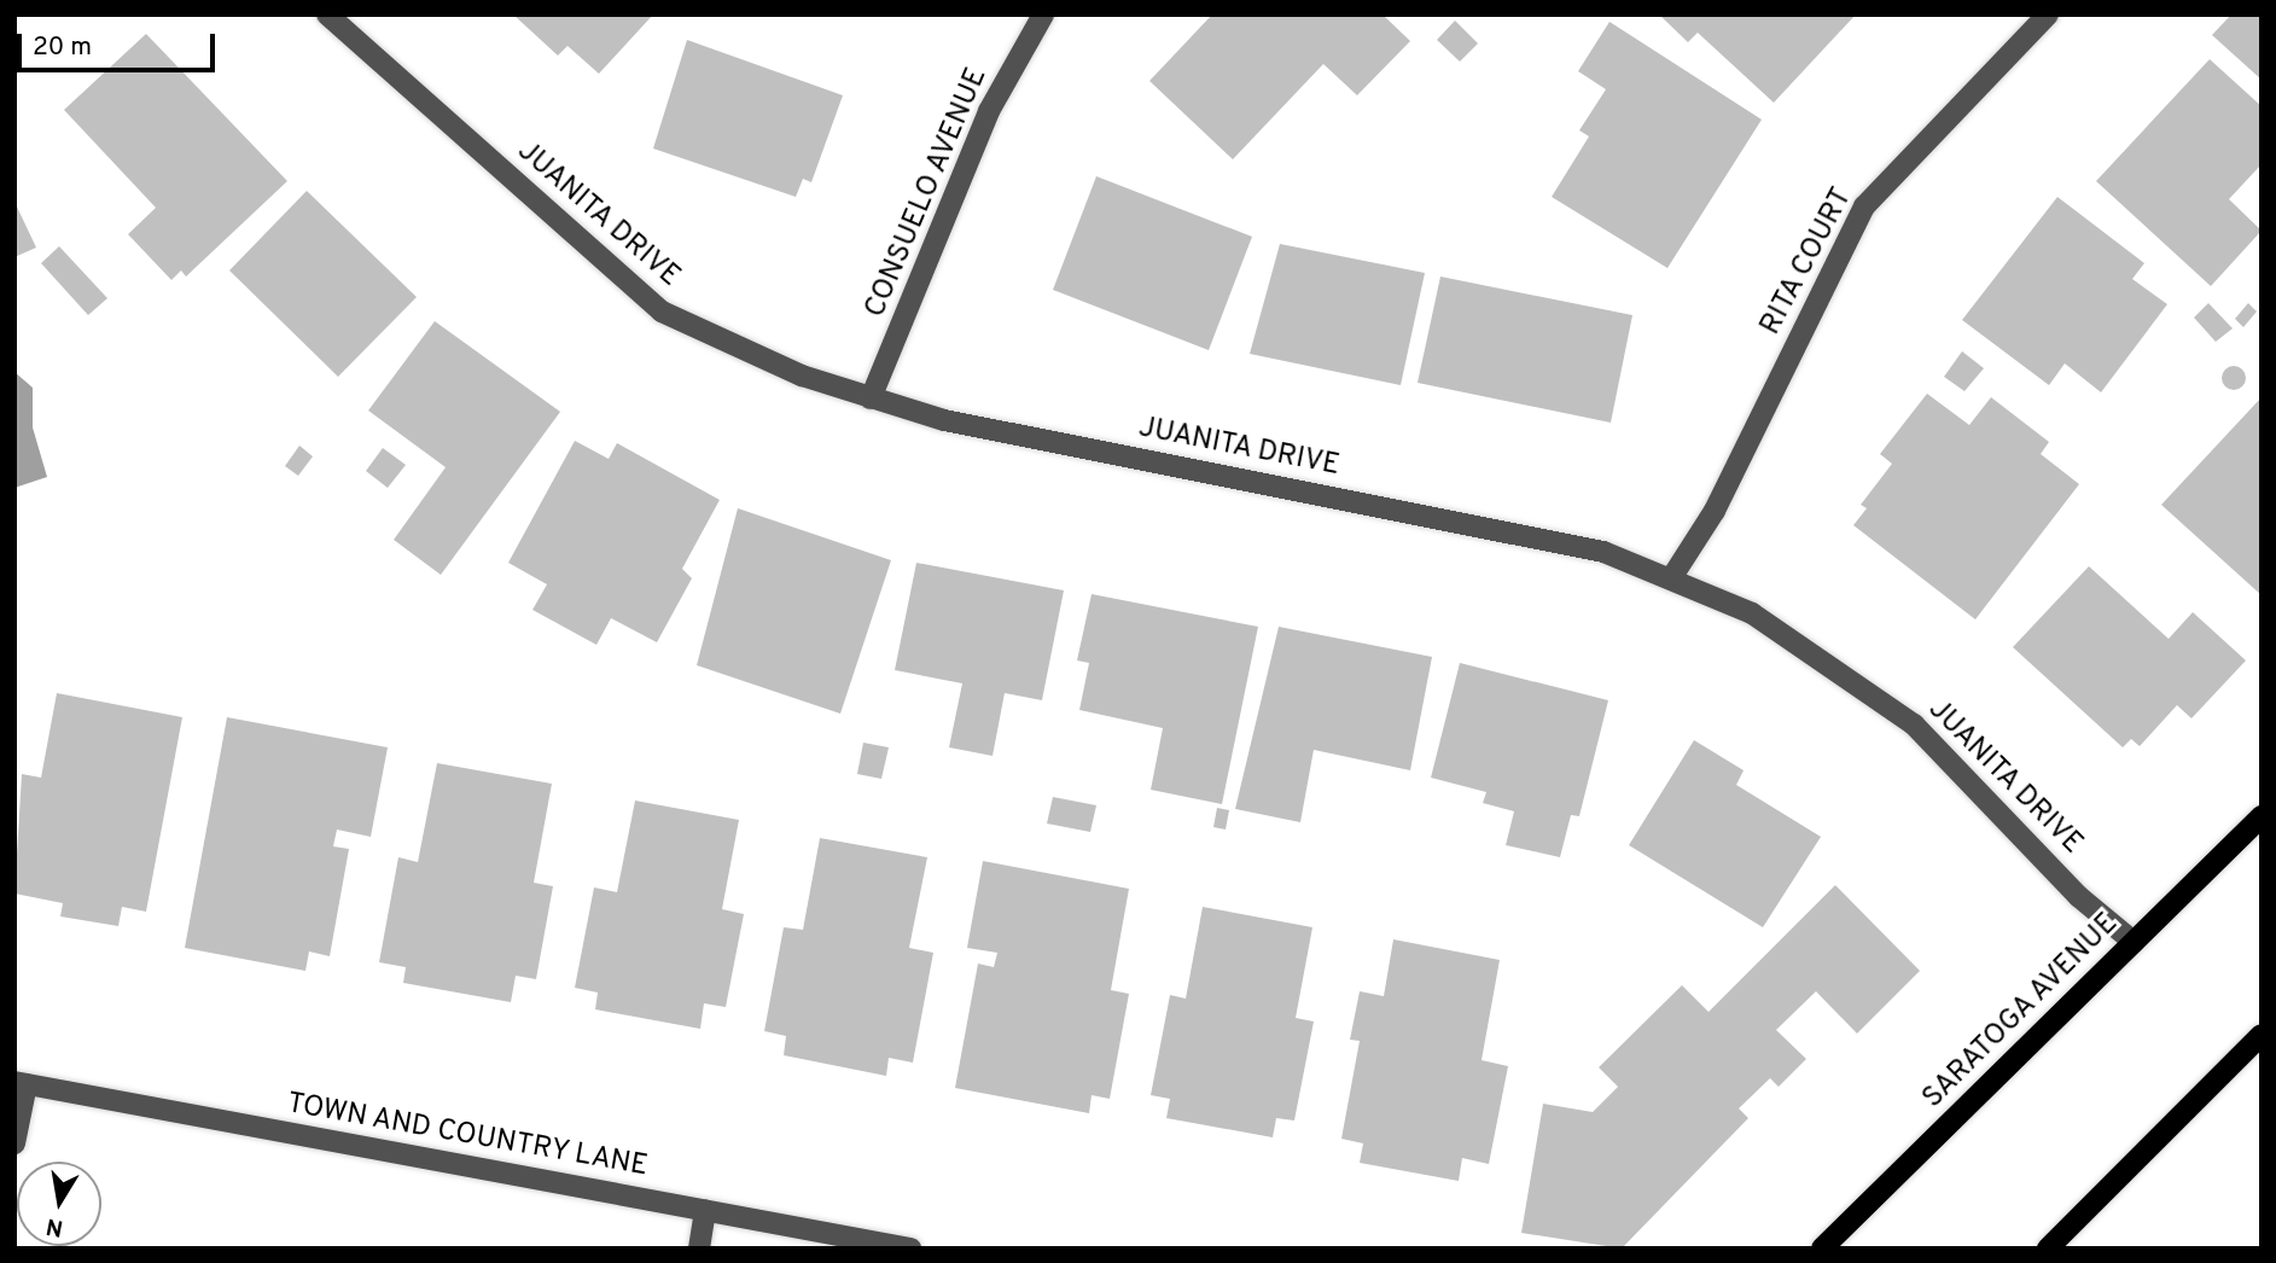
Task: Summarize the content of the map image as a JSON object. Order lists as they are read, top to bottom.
{
  "streets": {
    "main road": ["SARATOGA AVENUE"],
    "street": [
      "CONSUELO AVENUE",
      "JUANITA DRIVE",
      "RITA COURT",
      "TOWN AND COUNTRY LANE"
    ]
  },
  "crossings": [
    ["CONSUELO AVENUE", "JUANITA DRIVE"],
    ["JUANITA DRIVE", "RITA COURT"],
    ["JUANITA DRIVE", "SARATOGA AVENUE"]
  ],
  "scale_bar": "20 m",
  "north": "bottom"
}
